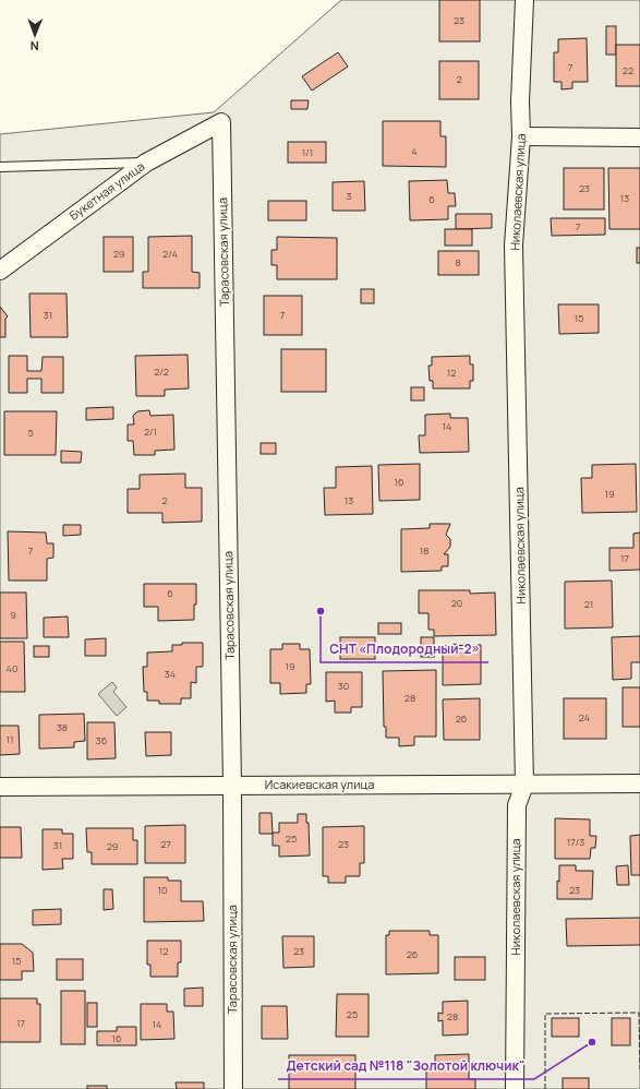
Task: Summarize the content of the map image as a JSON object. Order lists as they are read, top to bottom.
{
  "streets": {
    "street": [
      "Букетная улица",
      "Николаевская улица",
      "Тарасовская улица",
      "Исакиевская улица"
    ]
  },
  "crossings": [
    ["Букетная улица", "Тарасовская улица"],
    ["Николаевская улица", "Исакиевская улица"],
    ["Тарасовская улица", "Исакиевская улица"]
  ],
  "places": ["СНТ «Плодородный-2»", "Детский сад №118 \"Золотой ключик\""],
  "house_numbers": [
    "23",
    "7",
    "22",
    "2",
    "4",
    "1/1",
    "23",
    "3",
    "13",
    "6",
    "7",
    "29",
    "2/4",
    "8",
    "31",
    "7",
    "15",
    "2/2",
    "12",
    "14",
    "2/1",
    "5",
    "16",
    "19",
    "2",
    "13",
    "7",
    "18",
    "17",
    "6",
    "20",
    "21",
    "9",
    "19",
    "40",
    "34",
    "30",
    "28",
    "24",
    "26",
    "38",
    "11",
    "36",
    "25",
    "17/3",
    "27",
    "23",
    "31",
    "29",
    "10",
    "23",
    "12",
    "23",
    "26",
    "15",
    "25",
    "28",
    "17",
    "14",
    "16"
  ],
  "north": "bottom"
}
